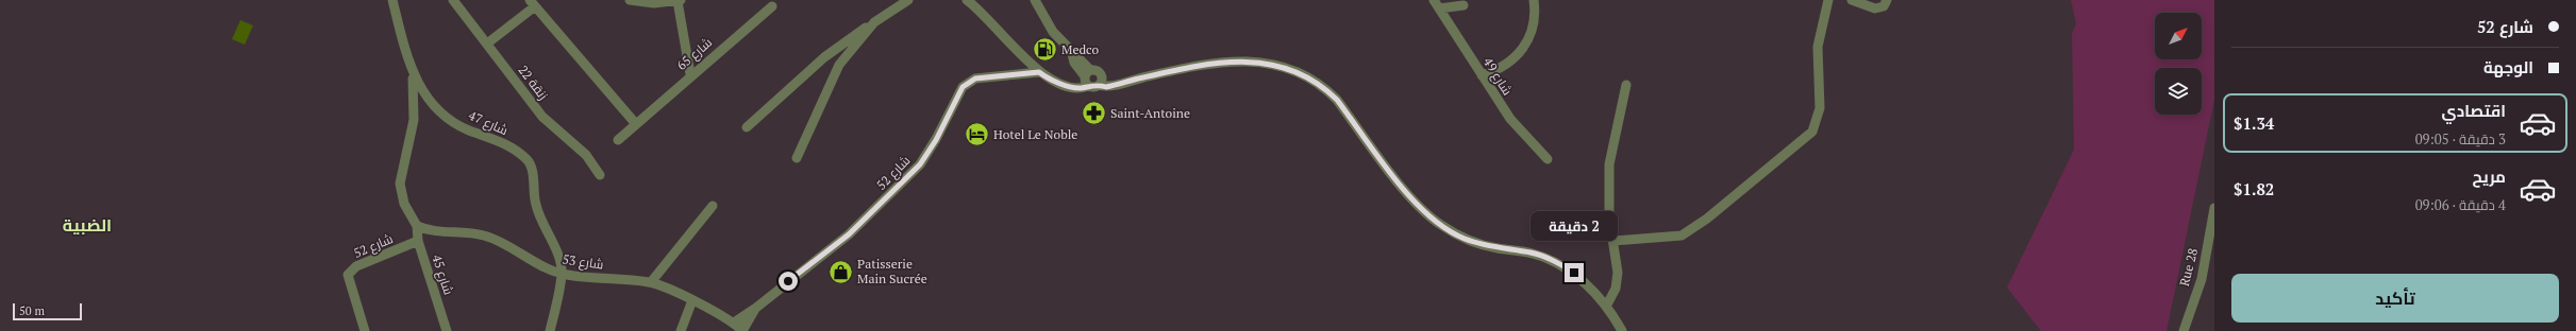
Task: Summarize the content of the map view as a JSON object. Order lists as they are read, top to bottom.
{
  "streets": {
    "street": [
      "شارع 65",
      "شارع 49",
      "زنقة 22",
      "شارع 47",
      "شارع 52",
      "شارع 53",
      "Rue 28",
      "شارع 45"
    ]
  },
  "crossings": [
    ["شارع 47", "شارع 53"],
    ["شارع 52", "شارع 53"],
    ["شارع 52", "شارع 45"],
    ["شارع 53", "شارع 45"]
  ],
  "districts": ["الضبية"],
  "places": {
    "fuel station": ["Medco"],
    "pharmacy": ["Saint-Antoine"],
    "hotel": ["Hotel Le Noble"],
    "shop": ["Patisserie Main Sucrée"]
  },
  "scale_bar": "50 m",
  "north": "top right",
  "page": {
    "banner": ["شارع 52", "الوجهة"],
    "list": [
      {
        "name": "اقتصادي",
        "note": "3 دقيقة · 09:05",
        "value": "$1.34"
      },
      {
        "name": "مريح",
        "note": "4 دقيقة · 09:06",
        "value": "$1.82"
      }
    ],
    "bubble": "2 دقيقة",
    "buttons": "تأكيد",
    "scale": "50 m"
  }
}
